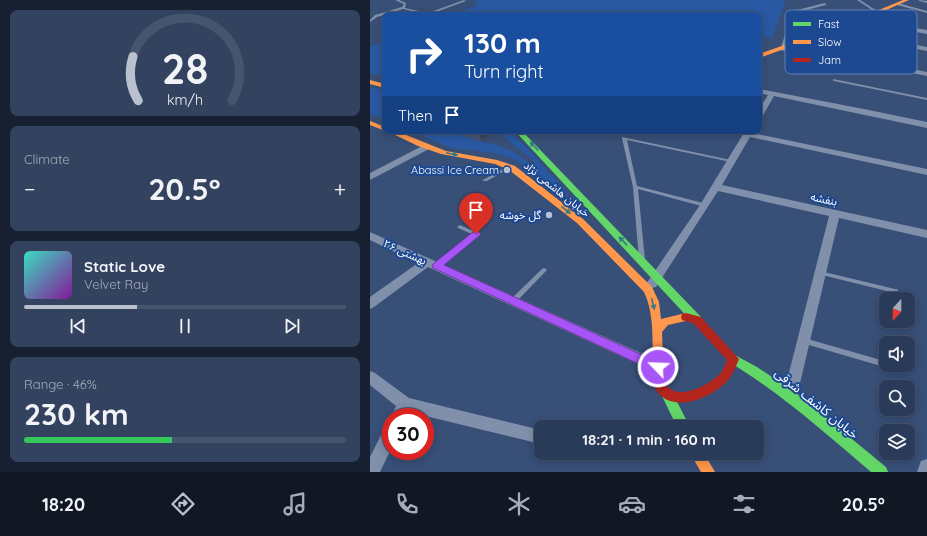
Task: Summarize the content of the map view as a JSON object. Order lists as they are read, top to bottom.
{
  "streets": {
    "main road": ["خیابان هاشمی نژاد", "خیابان کاشف شرقی"],
    "street": ["بنفشه", "بهشتی ۲۶"]
  },
  "crossings": [
    ["خیابان هاشمی نژاد", "بهشتی ۲۶"],
    ["خیابان هاشمی نژاد", "خیابان کاشف شرقی"],
    ["بهشتی ۲۶", "خیابان کاشف شرقی"]
  ],
  "places": ["Abassi Ice Cream", "گل خوشه"],
  "legend": ["Fast", "Slow", "Jam"],
  "north": "bottom",
  "page": {
    "turn": ["130 m", "Turn right"],
    "then": "Then",
    "tile": [
      "Climate",
      ["Range · 46%", "230 km"]
    ],
    "heat": ["−", "20.5°", "+"],
    "song": ["Static Love", "Velvet Ray"],
    "limit": "30",
    "trip": "18:21 · 1 min · 160 m",
    "tabs": ["18:20", "20.5°"],
    "gauge": ["28", "km/h"]
  }
}
